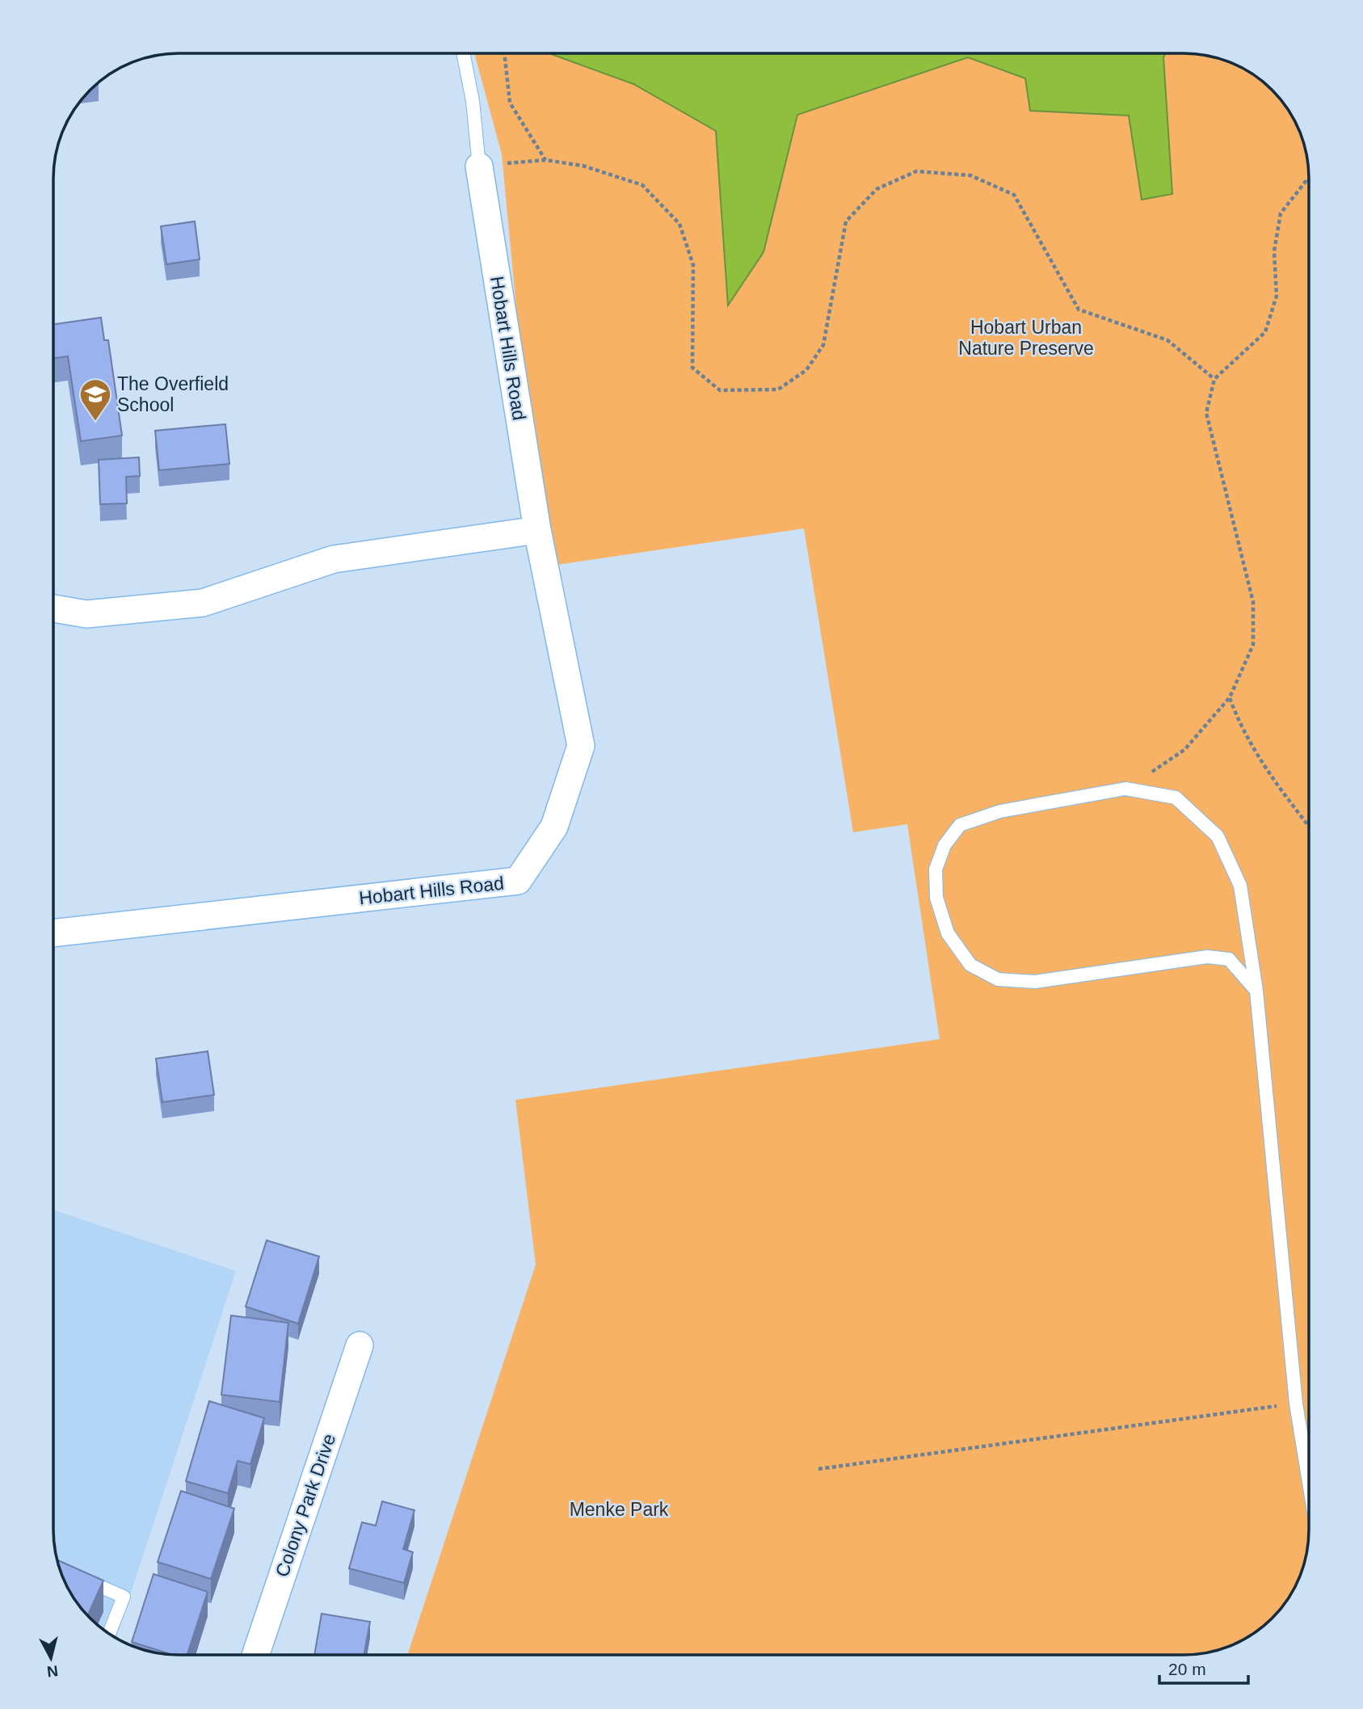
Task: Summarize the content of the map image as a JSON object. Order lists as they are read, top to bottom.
{
  "streets": {
    "street": ["Hobart Hills Road", "Colony Park Drive"]
  },
  "parks": ["Hobart Urban Nature Preserve", "Menke Park"],
  "places": {
    "school or university": ["The Overfield School"]
  },
  "scale_bar": "20 m",
  "north": "bottom"
}
